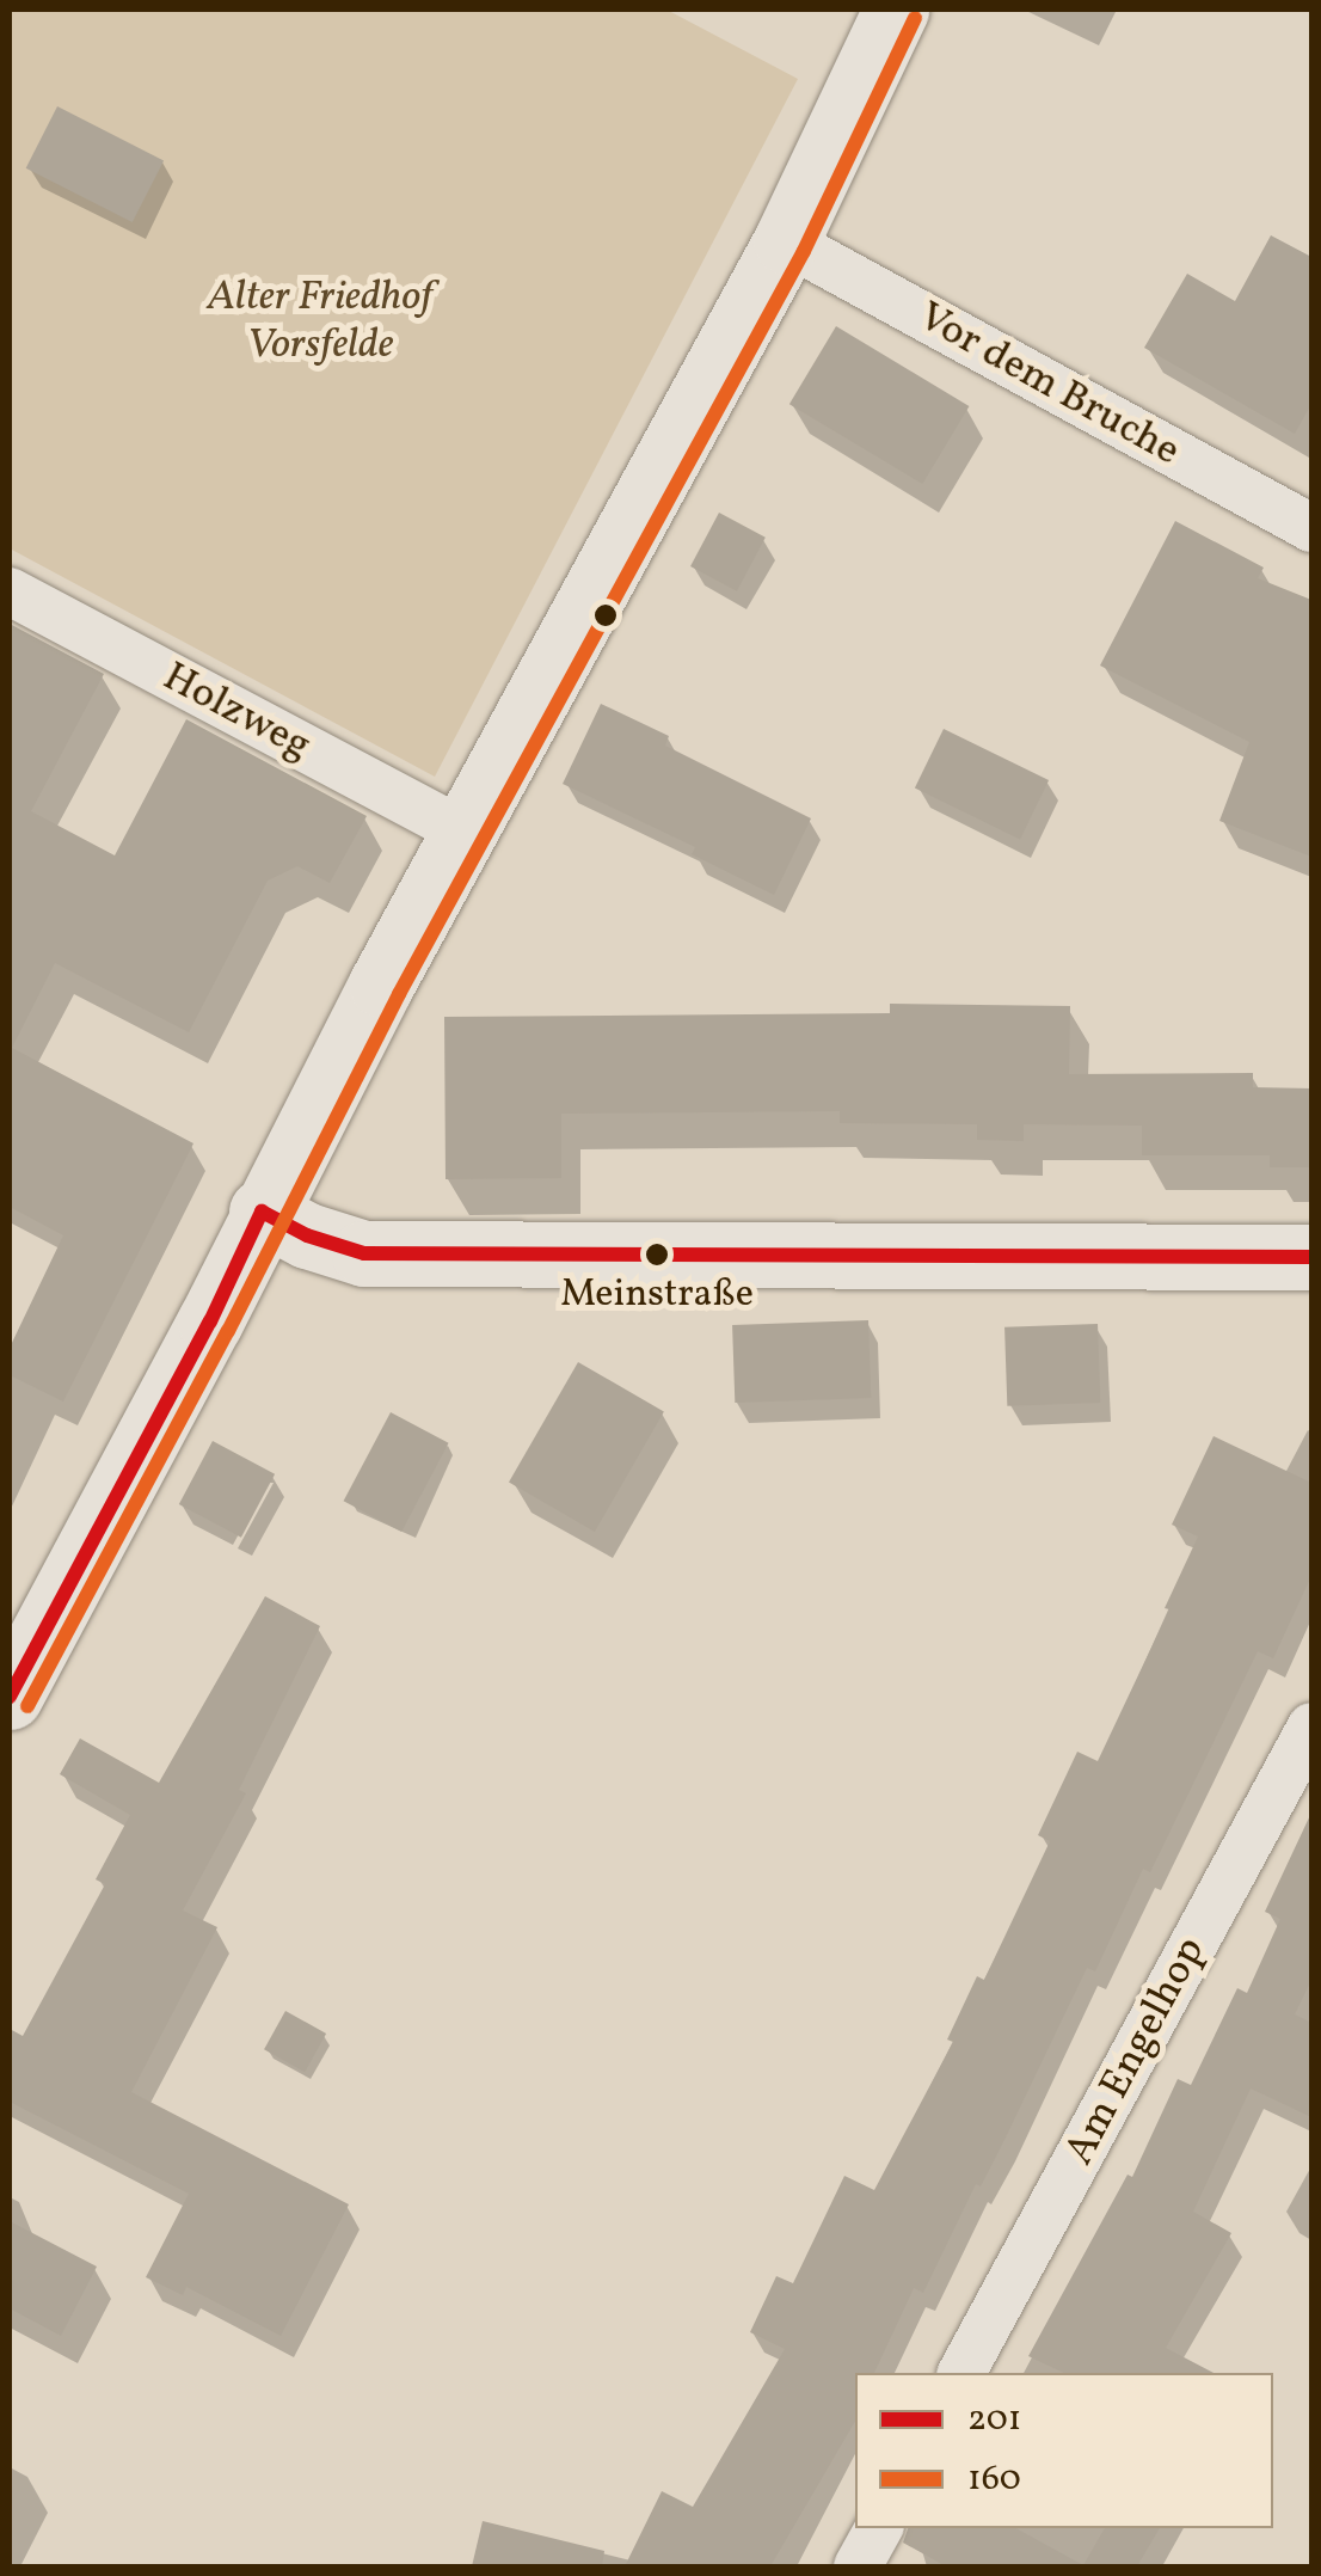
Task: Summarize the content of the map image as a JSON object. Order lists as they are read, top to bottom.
{
  "streets": {
    "street": ["Vor dem Bruche", "Holzweg", "Am Engelhop"]
  },
  "parks": ["Alter Friedhof Vorsfelde"],
  "places": ["Meinstraße"],
  "lines": ["transit line 160", "transit line 201"],
  "legend": ["201", "160"]
}
